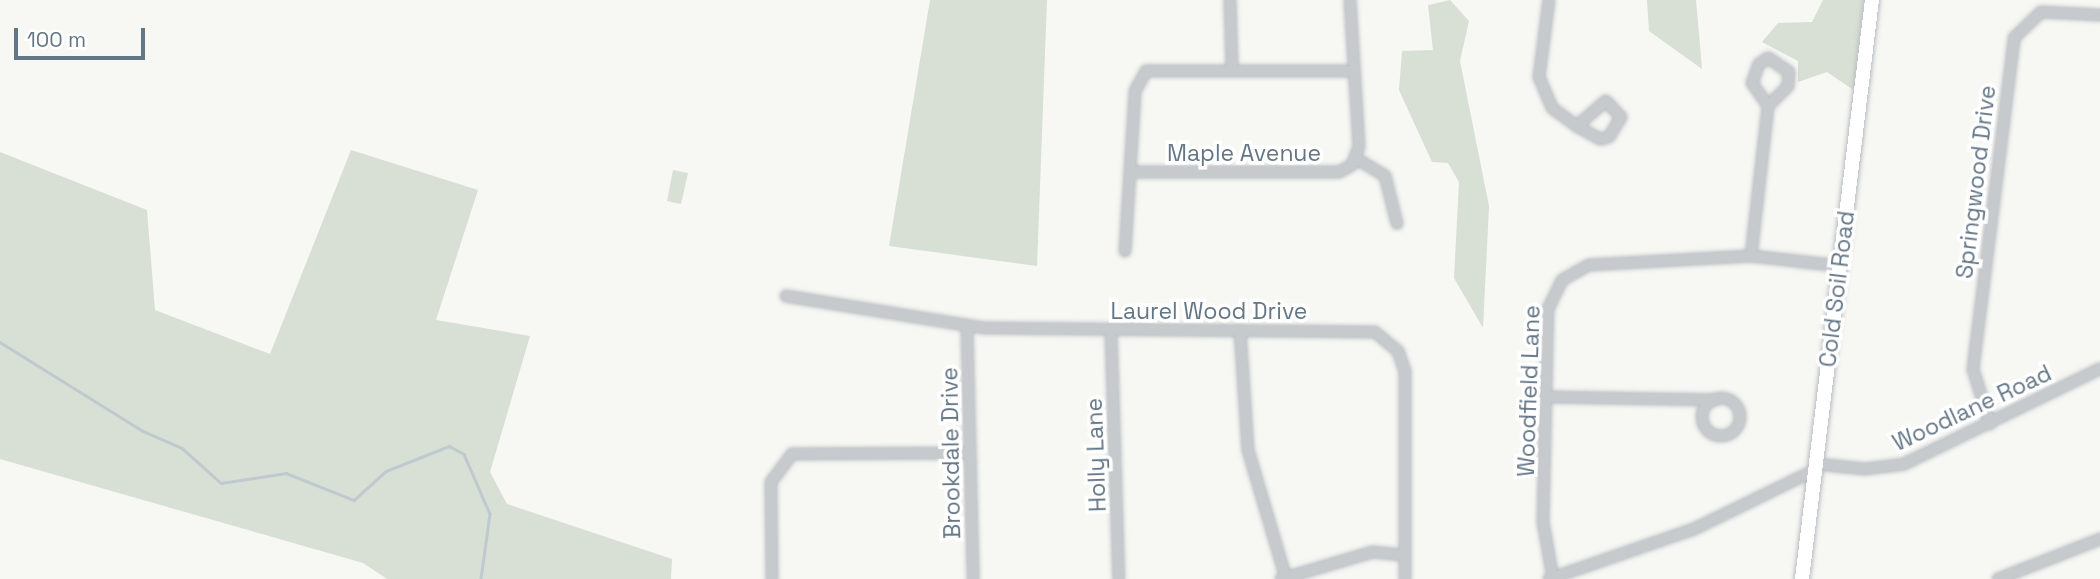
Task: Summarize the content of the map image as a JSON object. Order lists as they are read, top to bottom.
{
  "streets": {
    "street": [
      "Maple Avenue",
      "Springwood Drive",
      "Cold Soil Road",
      "Laurel Wood Drive",
      "Woodfield Lane",
      "Woodlane Road",
      "Brookdale Drive",
      "Holly Lane"
    ]
  },
  "crossings": [
    ["Springwood Drive", "Woodlane Road"],
    ["Cold Soil Road", "Woodfield Lane"],
    ["Cold Soil Road", "Woodlane Road"],
    ["Laurel Wood Drive", "Brookdale Drive"],
    ["Laurel Wood Drive", "Holly Lane"]
  ],
  "scale_bar": "100 m"
}
